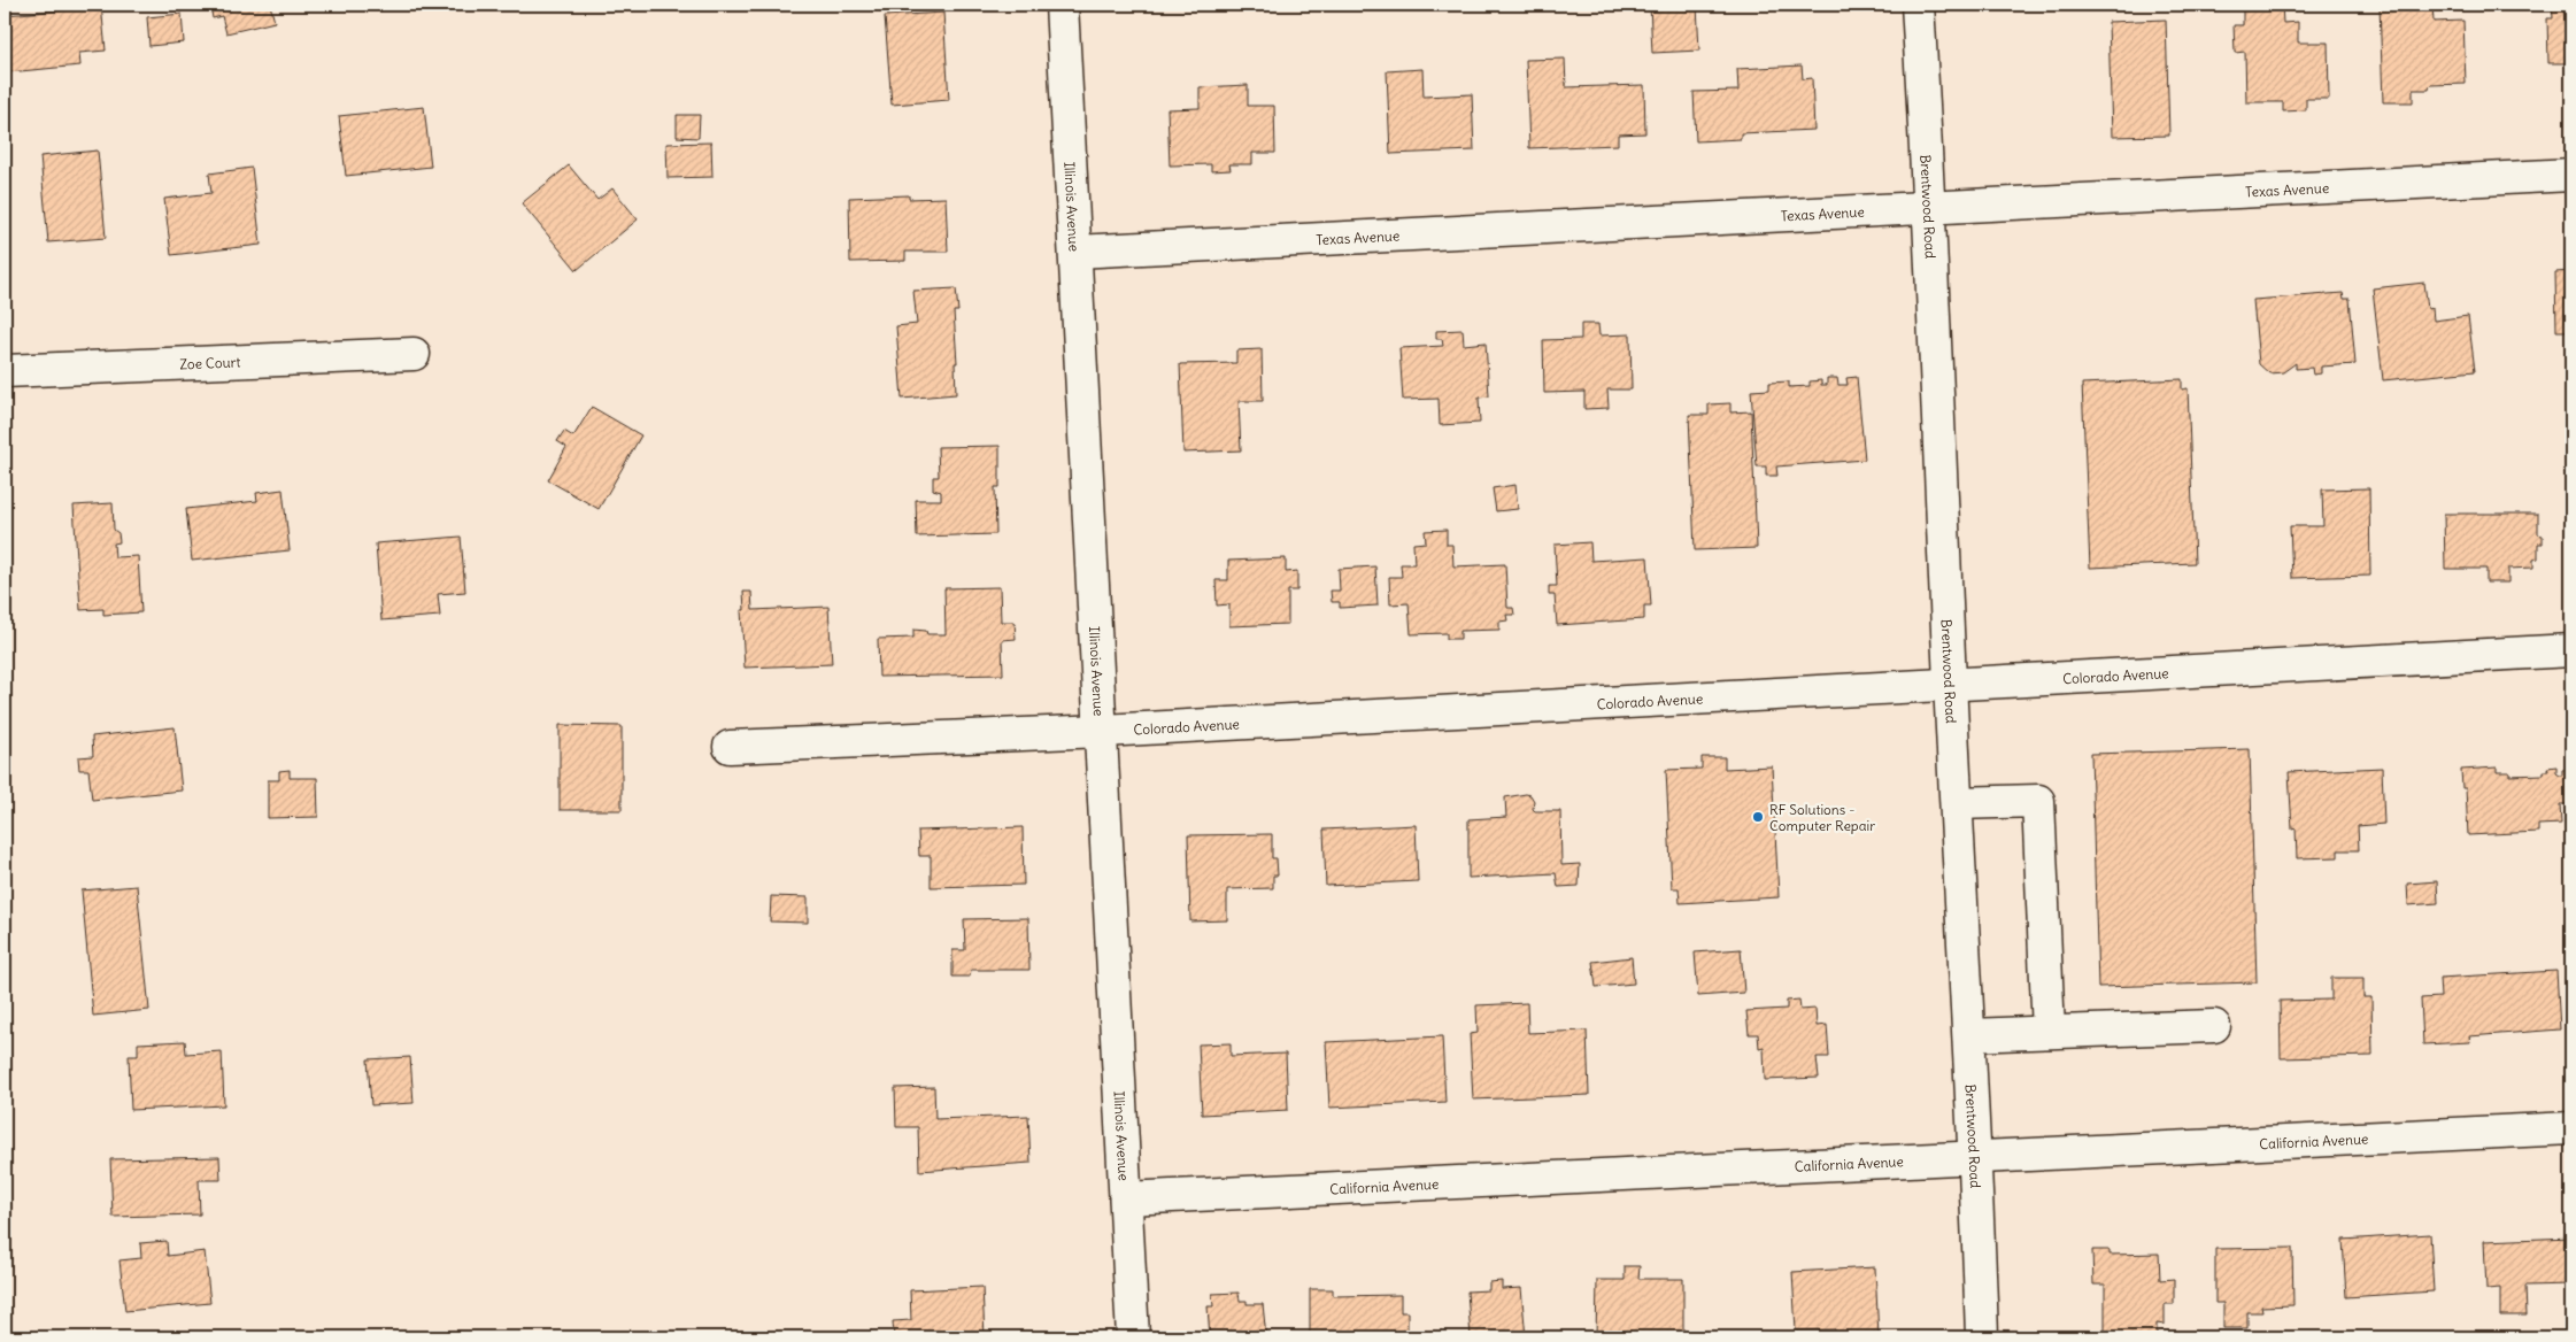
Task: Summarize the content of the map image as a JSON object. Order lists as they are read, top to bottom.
{
  "streets": {
    "street": [
      "Texas Avenue",
      "Brentwood Road",
      "Illinois Avenue",
      "Zoe Court",
      "Colorado Avenue",
      "California Avenue"
    ]
  },
  "crossings": [
    ["Texas Avenue", "Brentwood Road"],
    ["Texas Avenue", "Illinois Avenue"],
    ["Brentwood Road", "Colorado Avenue"],
    ["Brentwood Road", "California Avenue"],
    ["Illinois Avenue", "Colorado Avenue"],
    ["Illinois Avenue", "California Avenue"]
  ],
  "places": ["RF Solutions - Computer Repair"]
}
